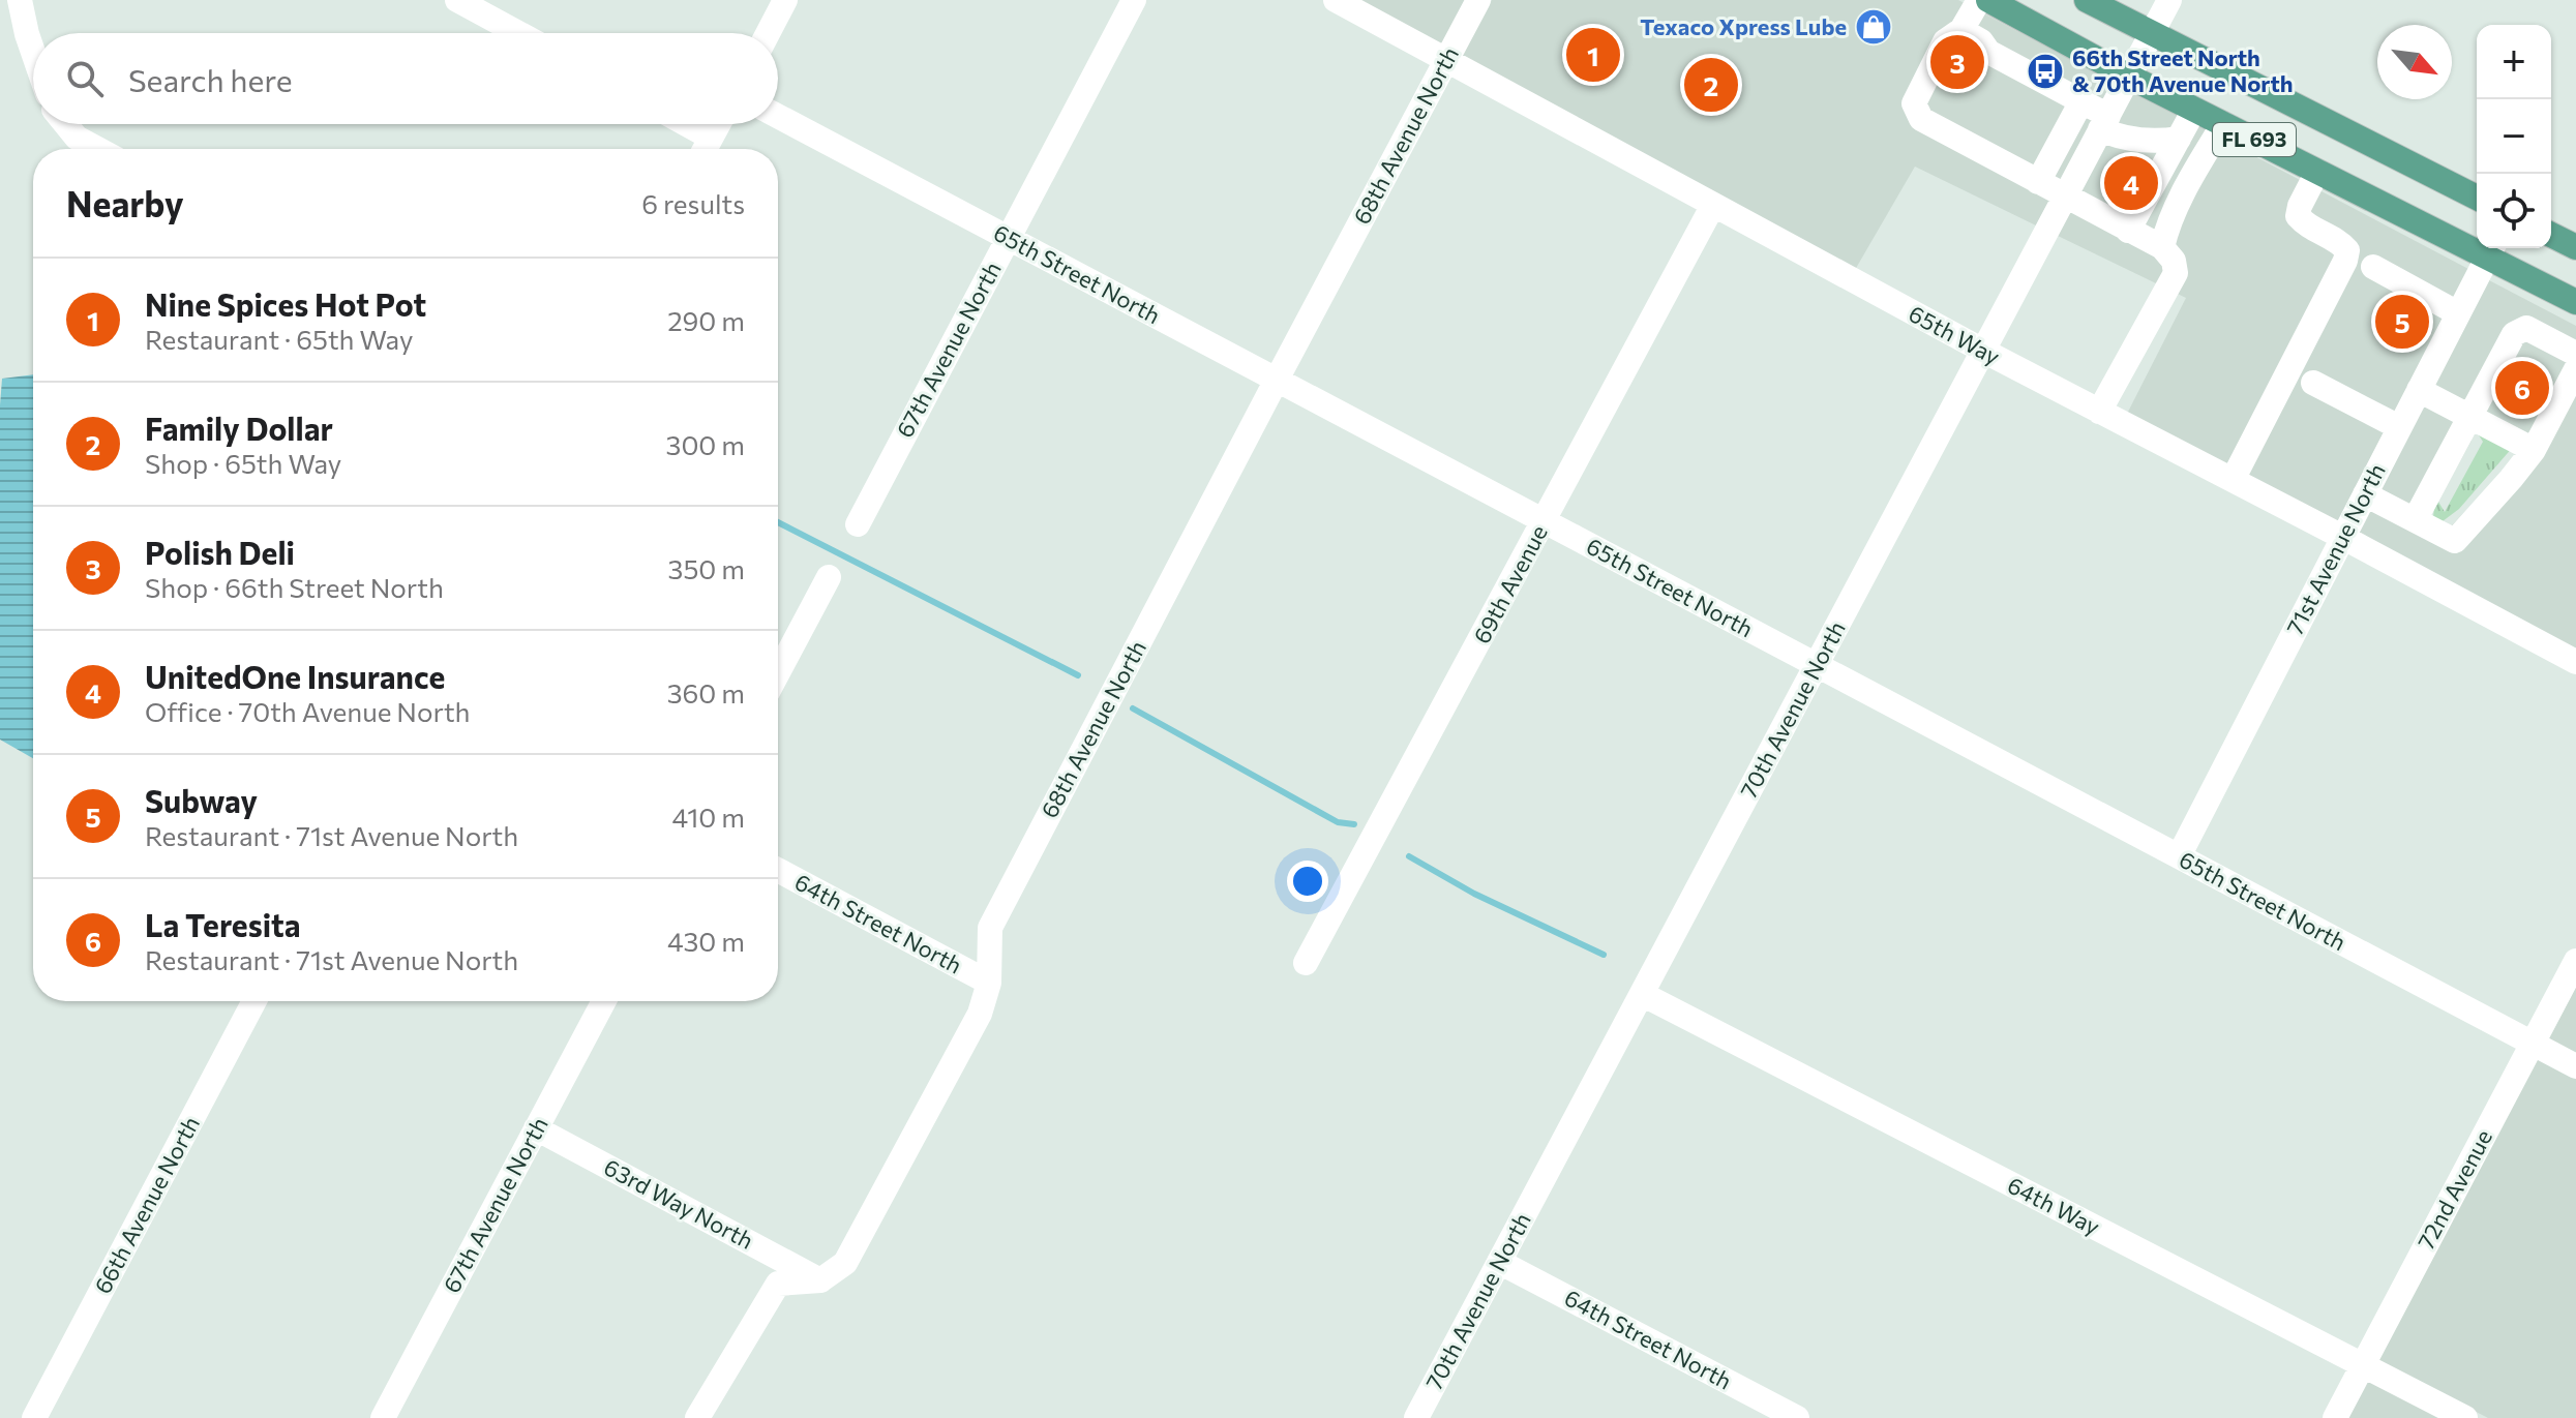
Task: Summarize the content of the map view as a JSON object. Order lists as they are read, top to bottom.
{
  "streets": {
    "main road": ["FL 693"],
    "street": [
      "68th Avenue North",
      "65th Street North",
      "65th Way",
      "67th Avenue North",
      "71st Avenue North",
      "69th Avenue",
      "70th Avenue North",
      "64th Street North",
      "72nd Avenue",
      "63rd Way North",
      "66th Avenue North",
      "64th Way"
    ]
  },
  "crossings": [
    ["68th Avenue North", "65th Street North"],
    ["68th Avenue North", "65th Way"],
    ["68th Avenue North", "64th Street North"],
    ["68th Avenue North", "63rd Way North"],
    ["FL 693", "71st Avenue North"],
    ["FL 693", "70th Avenue North"],
    ["65th Street North", "67th Avenue North"],
    ["65th Street North", "71st Avenue North"],
    ["65th Street North", "69th Avenue"],
    ["65th Street North", "70th Avenue North"],
    ["65th Street North", "72nd Avenue"],
    ["65th Way", "71st Avenue North"],
    ["65th Way", "69th Avenue"],
    ["65th Way", "70th Avenue North"],
    ["67th Avenue North", "63rd Way North"],
    ["70th Avenue North", "64th Street North"],
    ["70th Avenue North", "64th Way"],
    ["72nd Avenue", "64th Way"]
  ],
  "places": {
    "shop": ["Texaco Xpress Lube"],
    "bus stop": ["66th Street North & 70th Avenue North"]
  },
  "north": "bottom right",
  "page": {
    "pins": [
      "1",
      "3",
      "2",
      "4",
      "5",
      "6"
    ],
    "map_buttons": ["+", "−"],
    "search": "Search here",
    "heading": ["Nearby", "6 results"],
    "list": [
      {
        "mark": "1",
        "name": "Nine Spices Hot Pot",
        "note": "Restaurant · 65th Way",
        "value": "290 m"
      },
      {
        "mark": "2",
        "name": "Family Dollar",
        "note": "Shop · 65th Way",
        "value": "300 m"
      },
      {
        "mark": "3",
        "name": "Polish Deli",
        "note": "Shop · 66th Street North",
        "value": "350 m"
      },
      {
        "mark": "4",
        "name": "UnitedOne Insurance",
        "note": "Office · 70th Avenue North",
        "value": "360 m"
      },
      {
        "mark": "5",
        "name": "Subway",
        "note": "Restaurant · 71st Avenue North",
        "value": "410 m"
      },
      {
        "mark": "6",
        "name": "La Teresita",
        "note": "Restaurant · 71st Avenue North",
        "value": "430 m"
      }
    ]
  }
}
